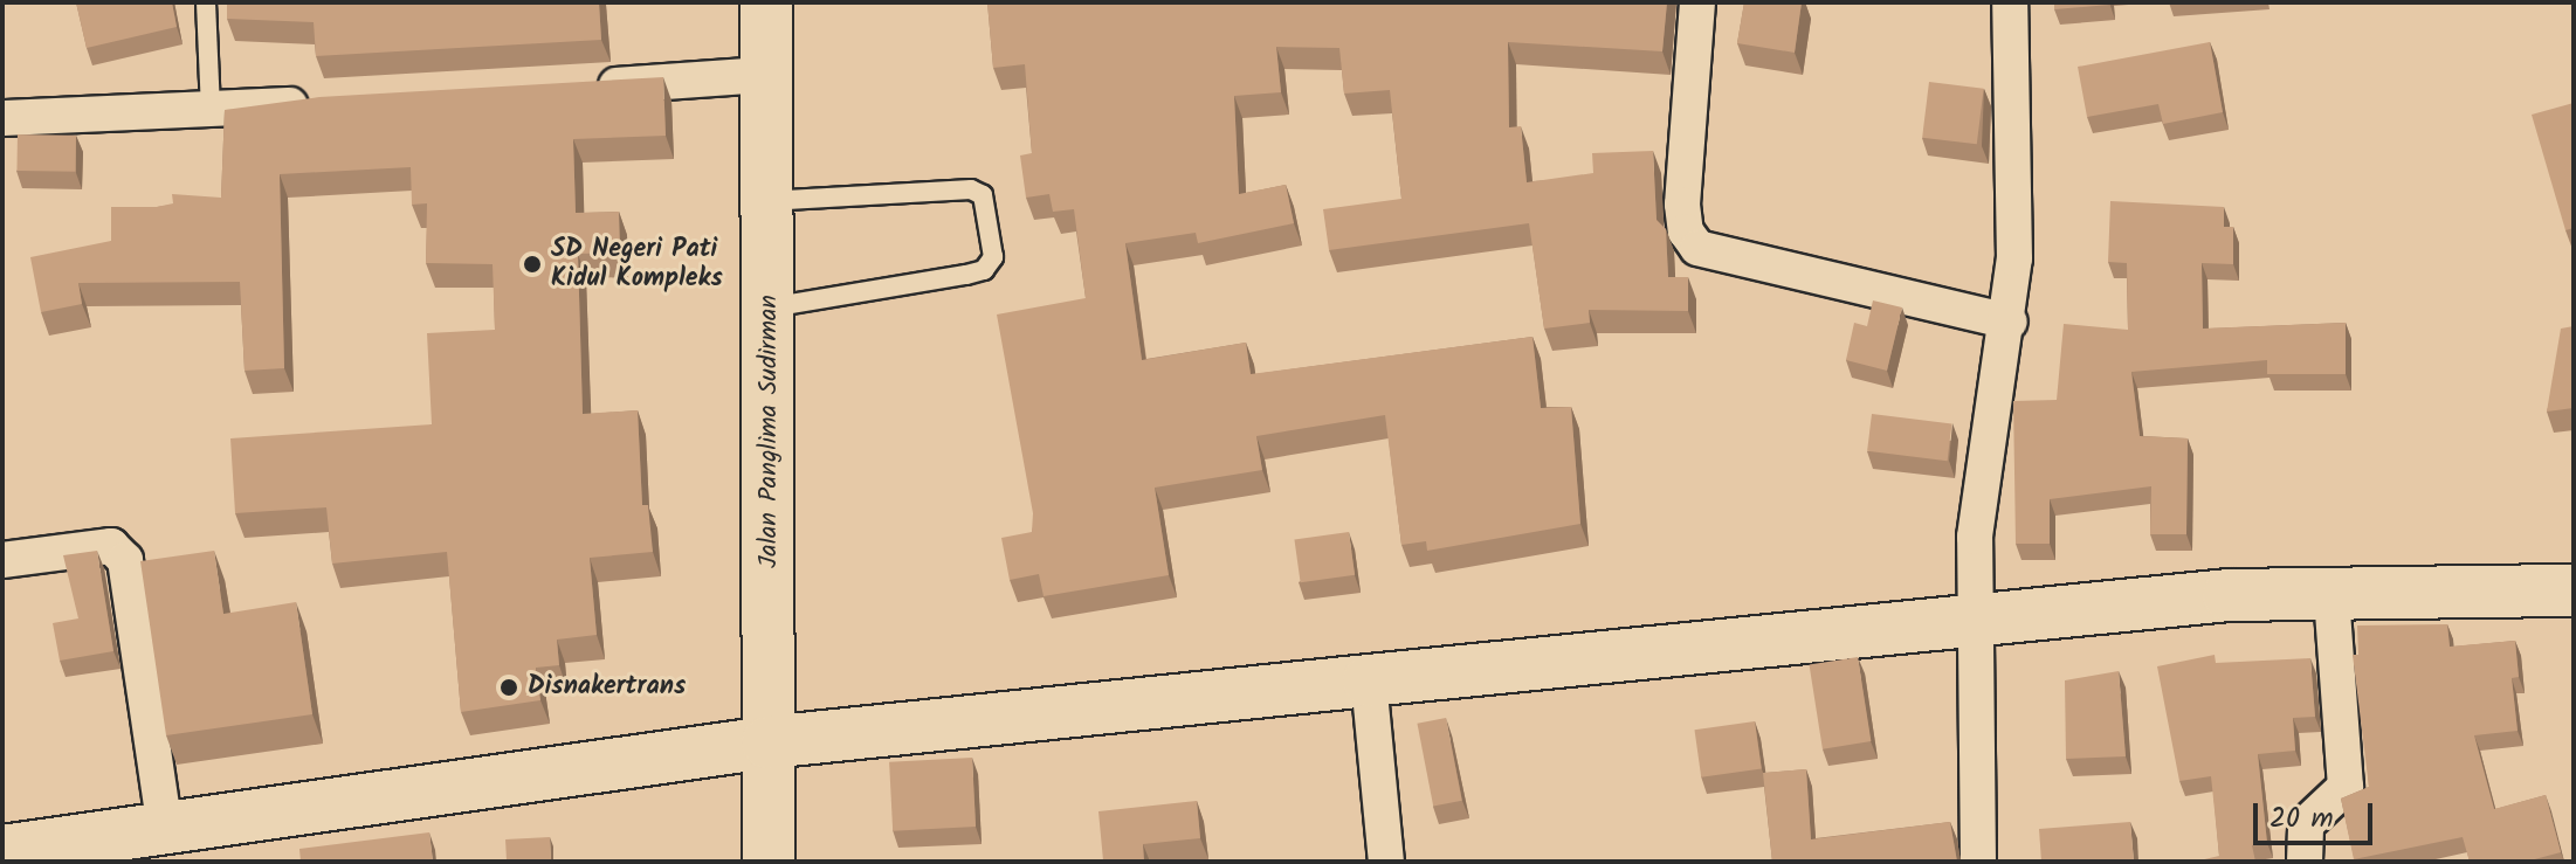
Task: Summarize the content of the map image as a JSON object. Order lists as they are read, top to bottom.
{
  "streets": {
    "street": ["Jalan Panglima Sudirman"]
  },
  "places": ["SD Negeri Pati Kidul Kompleks", "Disnakertrans"],
  "scale_bar": "20 m"
}
